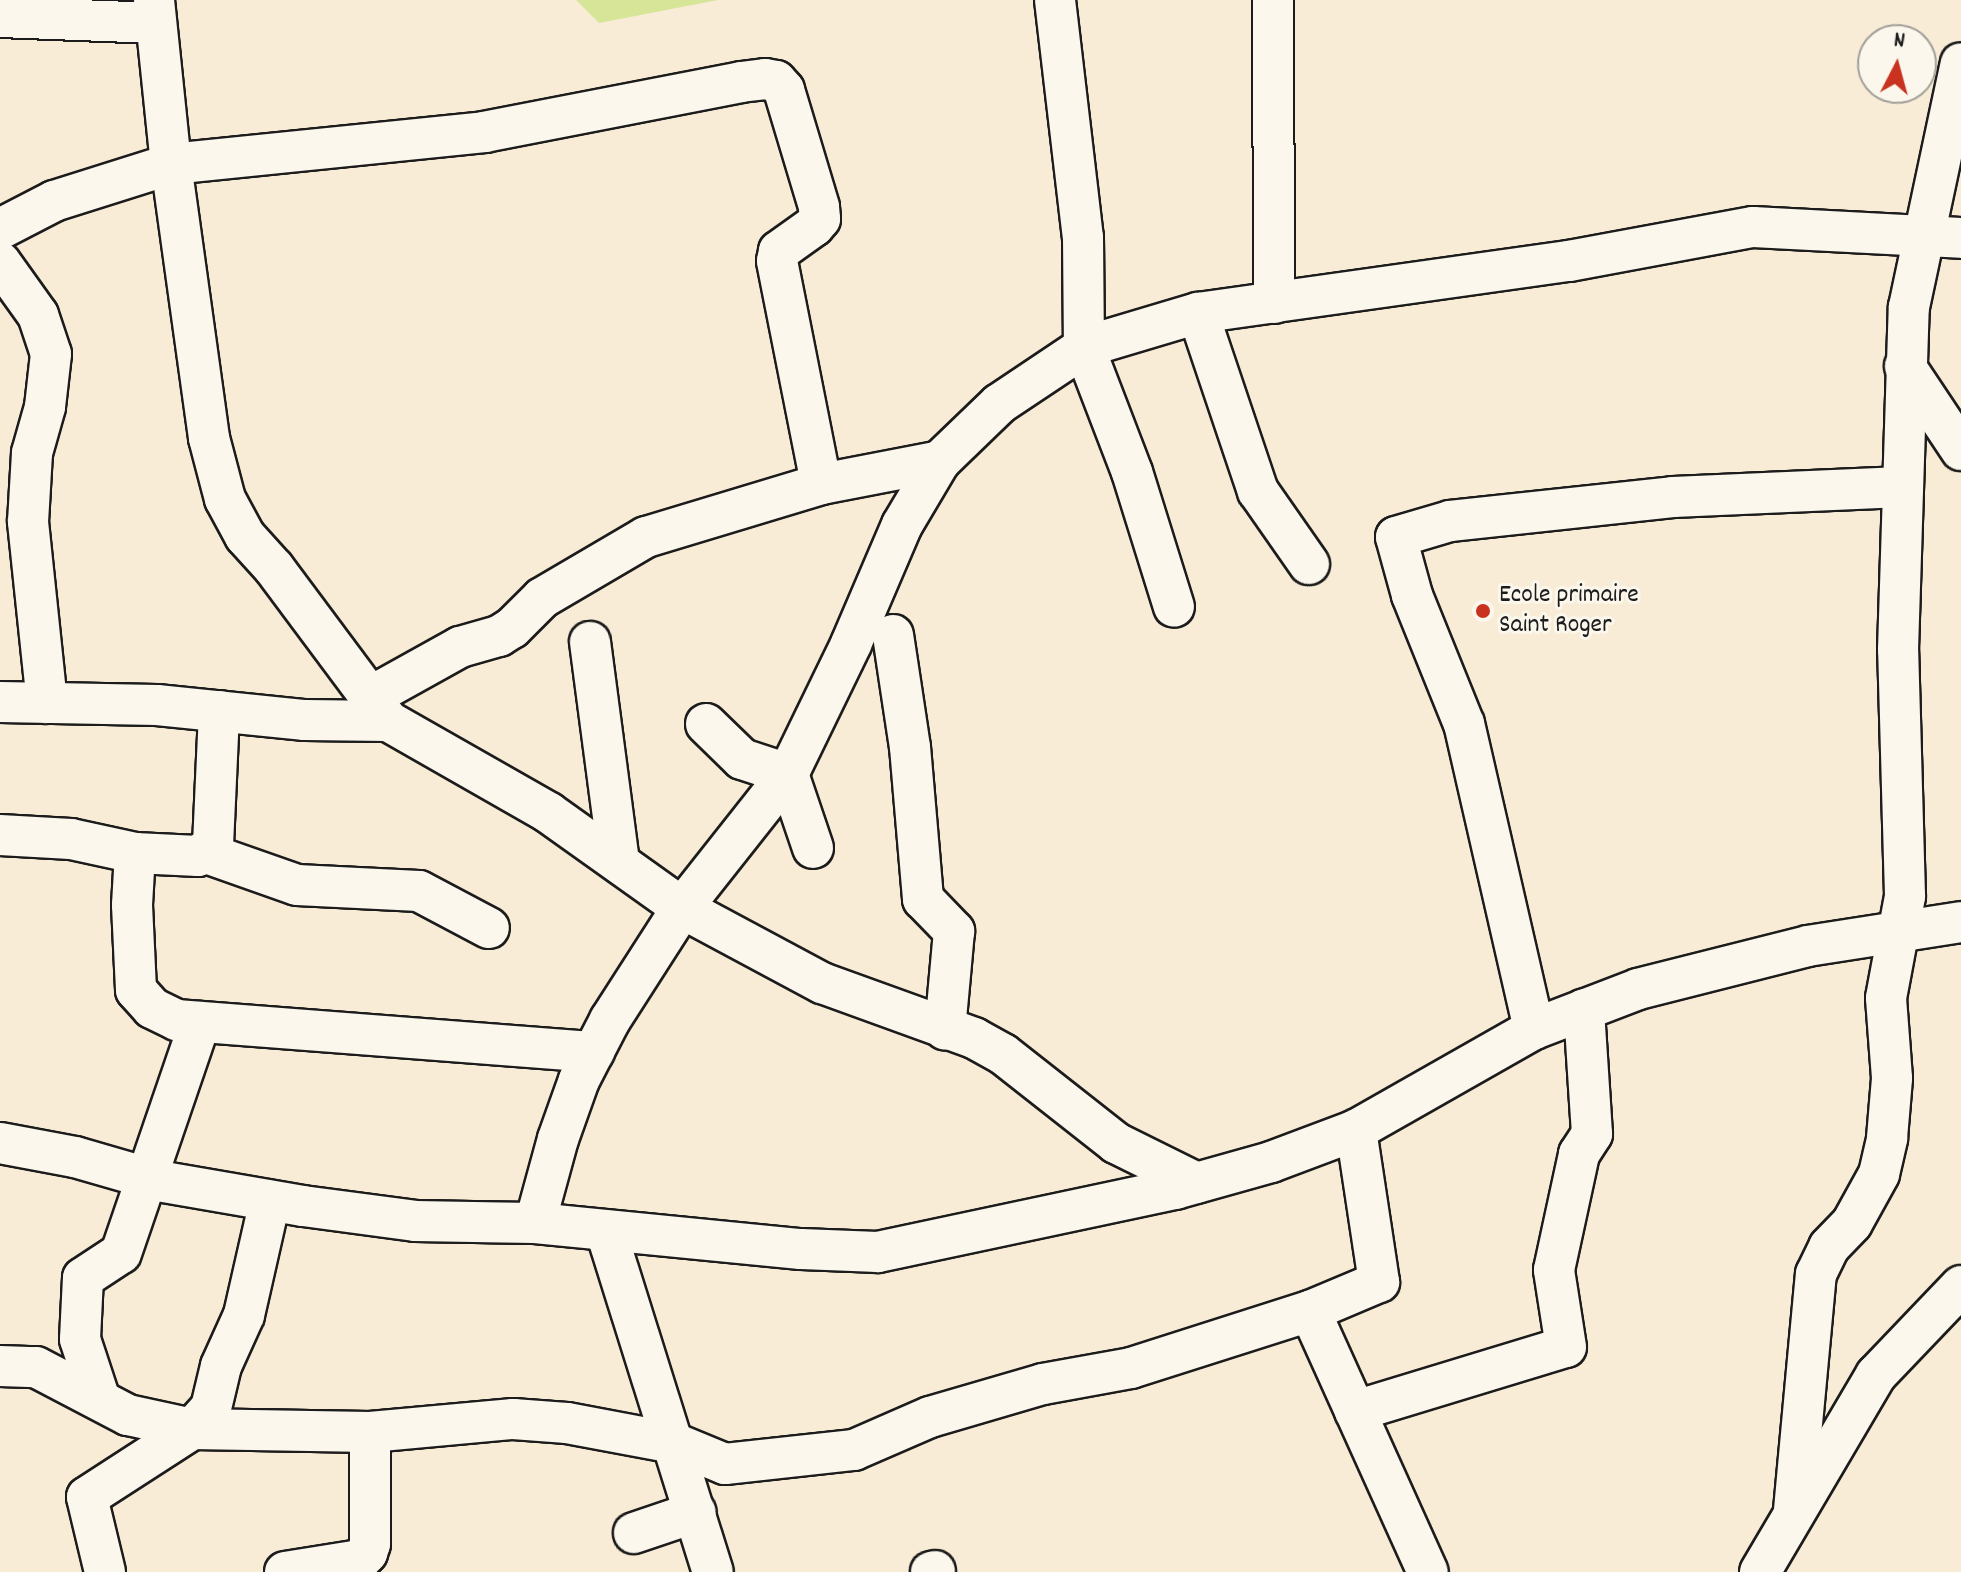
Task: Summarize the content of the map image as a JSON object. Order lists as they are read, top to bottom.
{
  "places": ["Ecole primaire Saint Roger"],
  "north": "top"
}
